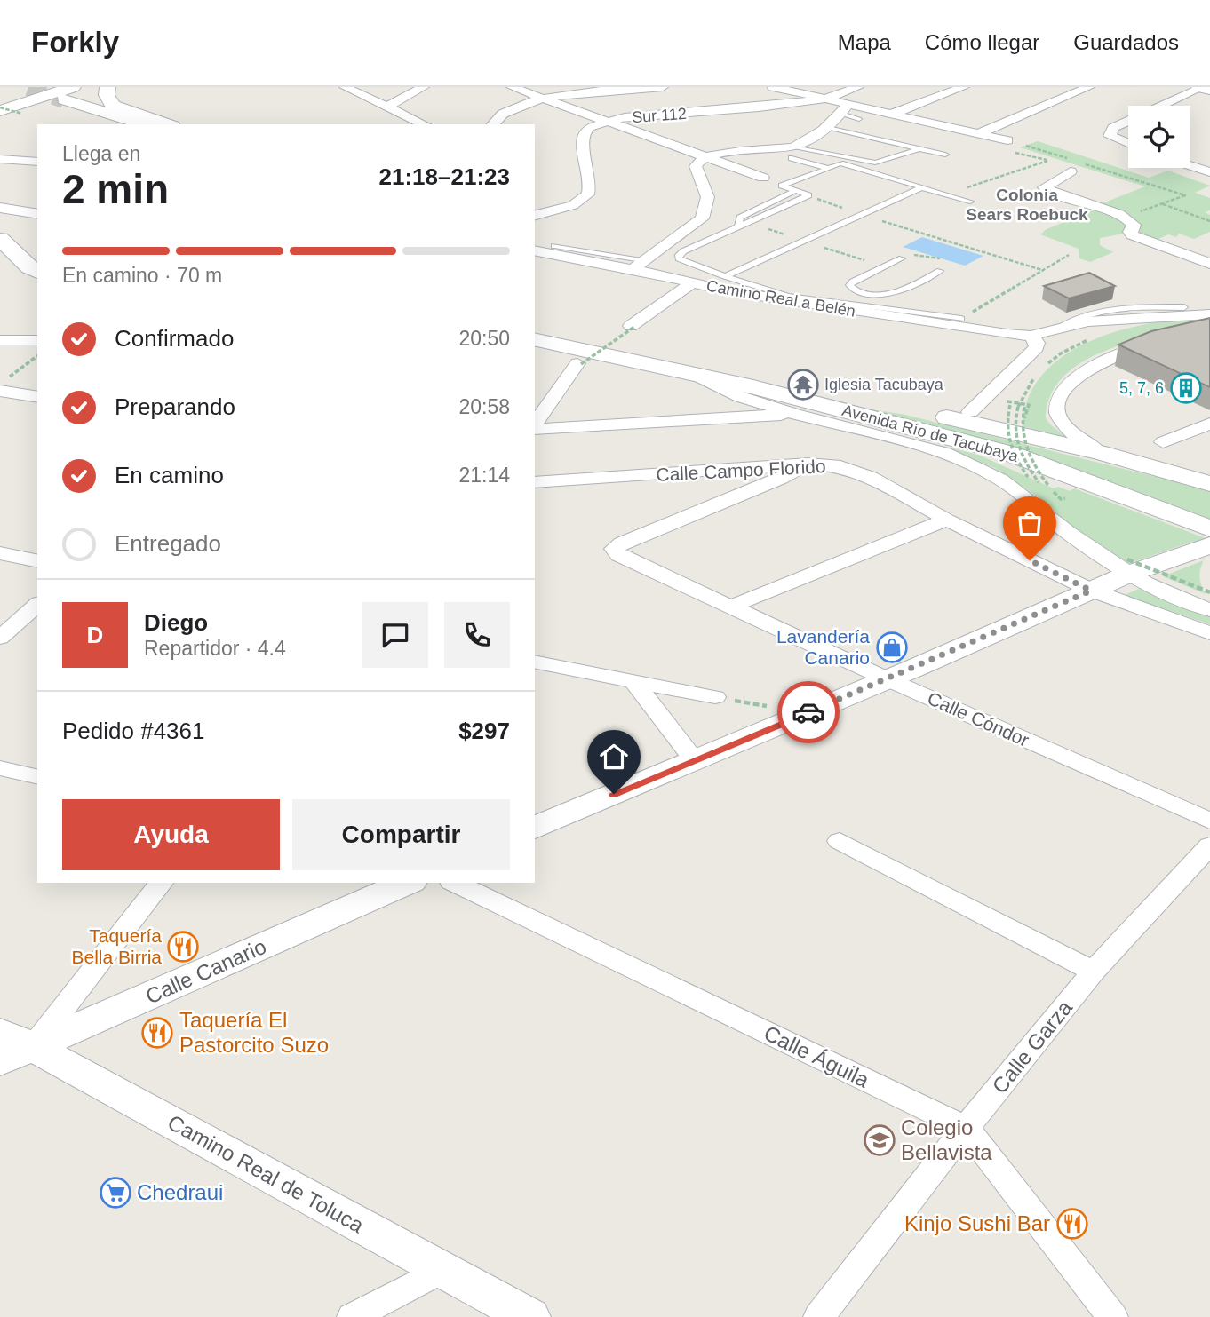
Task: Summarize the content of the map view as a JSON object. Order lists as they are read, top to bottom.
{
  "streets": {
    "main road": ["Avenida Río de Tacubaya", "Calle Canario", "Camino Real de Toluca"],
    "street": [
      "Sur 112",
      "Camino Real a Belén",
      "Calle Campo Florido",
      "Calle Cóndor",
      "Calle Garza",
      "Calle Águila"
    ]
  },
  "crossings": [
    ["Calle Campo Florido", "Calle Cóndor"],
    ["Calle Canario", "Camino Real de Toluca"],
    ["Calle Garza", "Calle Águila"]
  ],
  "districts": ["Colonia Sears Roebuck"],
  "places": {
    "temple": ["Iglesia Tacubaya"],
    "building": ["5, 7, 6"],
    "shop": ["Lavandería Canario"],
    "restaurant": ["Taquería Bella Birria", "Taquería El Pastorcito Suzo", "Kinjo Sushi Bar"],
    "school or university": ["Colegio Bellavista"],
    "supermarket": ["Chedraui"]
  },
  "page": {
    "header": "Forkly",
    "nav": ["Mapa", "Cómo llegar", "Guardados"],
    "heading": ["2 min", "Llega en", "21:18–21:23"],
    "panel": [
      "Diego",
      "Repartidor · 4.4",
      "Pedido #4361",
      "$297"
    ],
    "bar": "En camino · 70 m",
    "list": [
      ["Confirmado", "20:50"],
      ["Preparando", "20:58"],
      ["En camino", "21:14"],
      "Entregado"
    ],
    "round": "D",
    "buttons": ["Ayuda", "Compartir"]
  }
}
